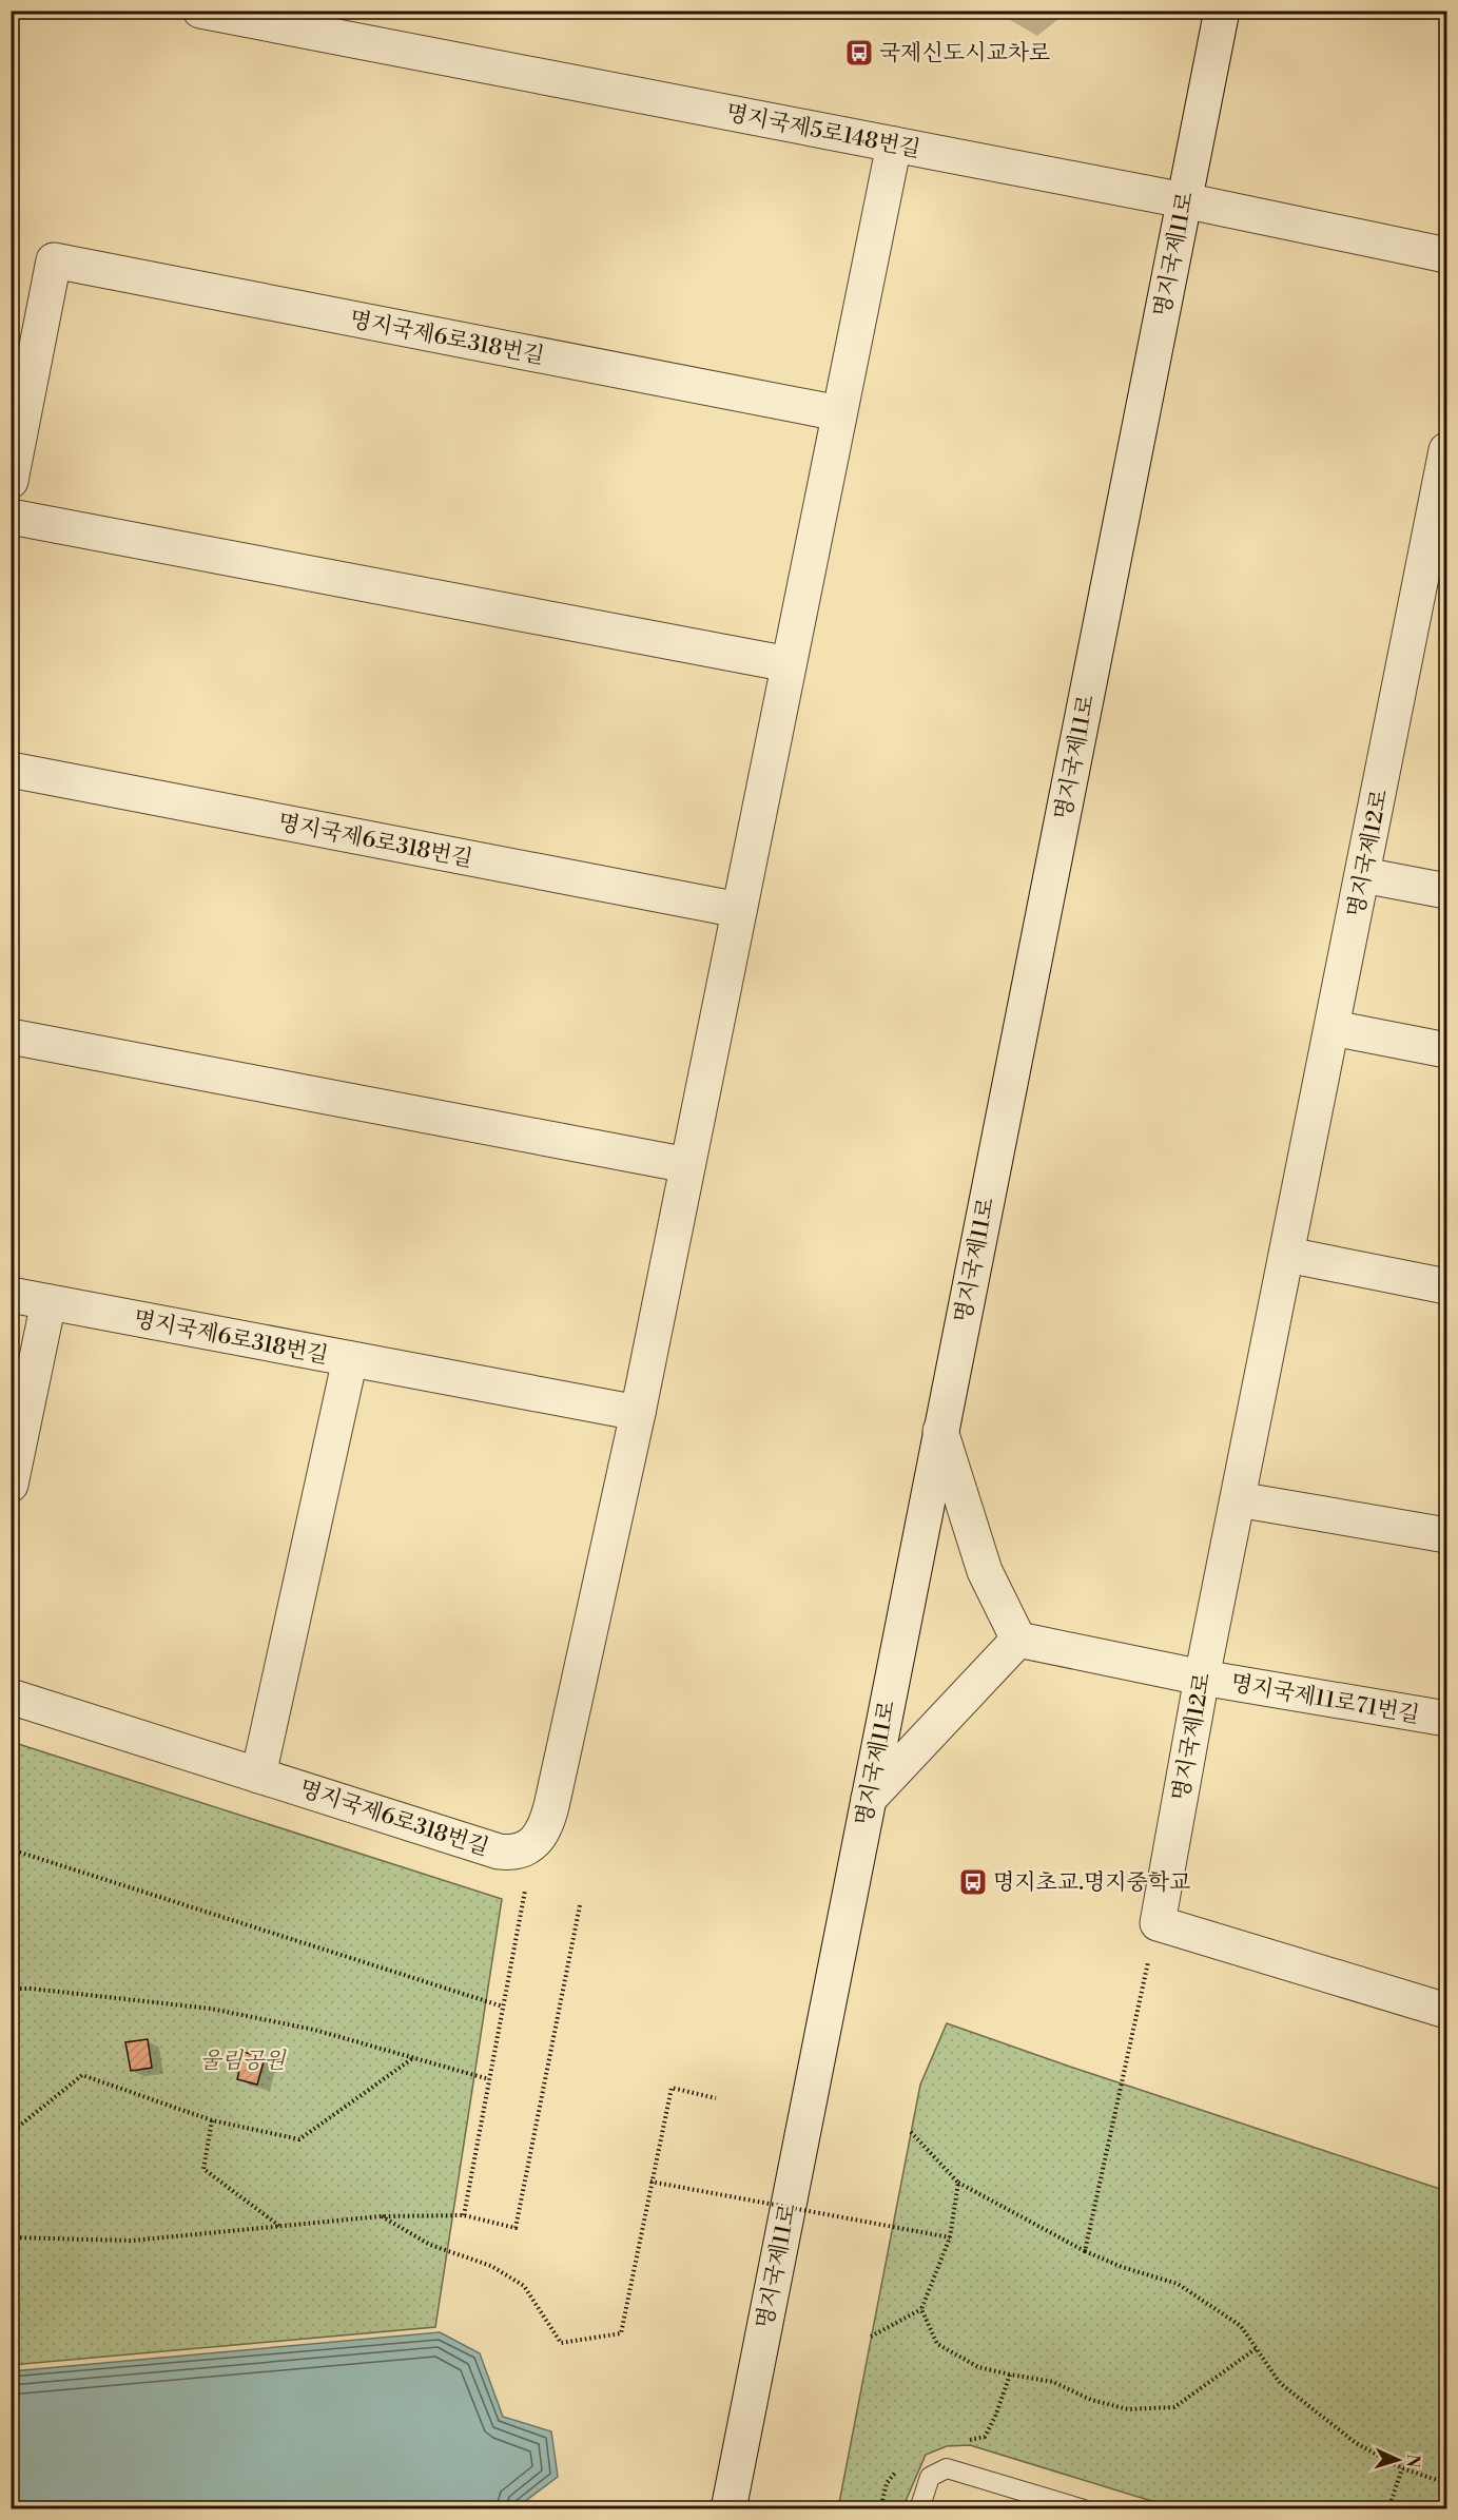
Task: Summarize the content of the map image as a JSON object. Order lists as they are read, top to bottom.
{
  "streets": {
    "street": [
      "명지국제5로148번길",
      "명지국제11로",
      "명지국제6로318번길",
      "명지국제12로",
      "명지국제11로71번길"
    ]
  },
  "crossings": [
    ["명지국제5로148번길", "명지국제11로"],
    ["명지국제5로148번길", "명지국제6로318번길"],
    ["명지국제12로", "명지국제11로71번길"]
  ],
  "parks": ["울림공원"],
  "places": {
    "bus stop": ["국제신도시교차로", "명지초교.명지중학교"]
  },
  "north": "right"
}
